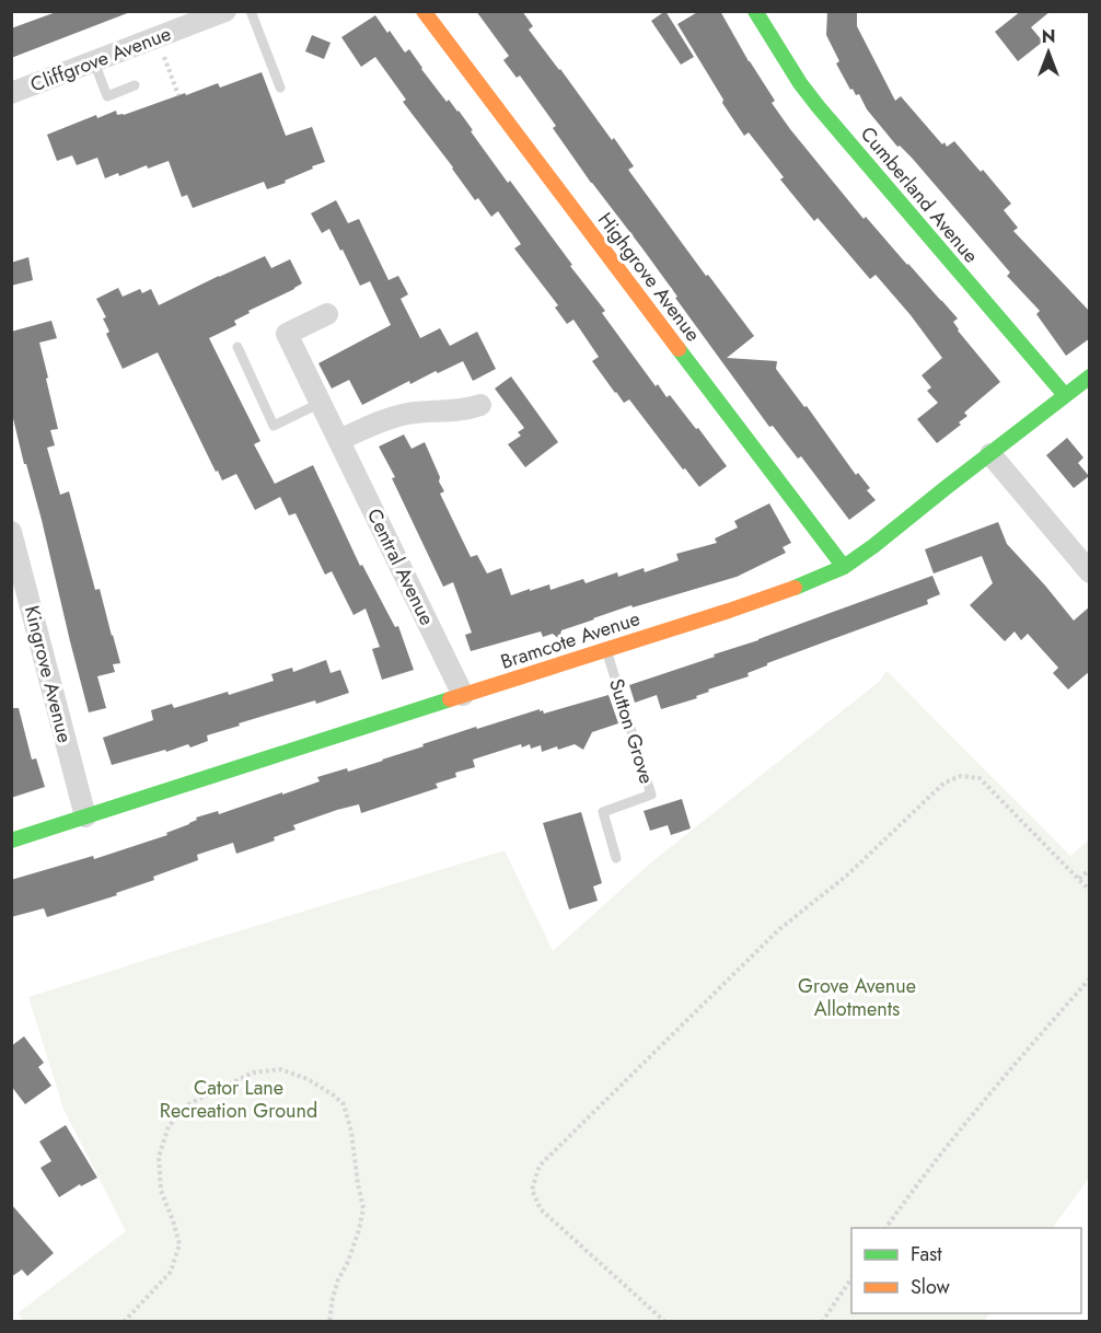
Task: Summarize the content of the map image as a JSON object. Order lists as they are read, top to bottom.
{
  "streets": {
    "street": [
      "Cliffgrove Avenue",
      "Cumberland Avenue",
      "Highgrove Avenue",
      "Central Avenue",
      "Bramcote Avenue",
      "Kingrove Avenue"
    ],
    "lane": ["Sutton Grove"]
  },
  "crossings": [
    ["Cumberland Avenue", "Bramcote Avenue"],
    ["Highgrove Avenue", "Bramcote Avenue"],
    ["Central Avenue", "Bramcote Avenue"],
    ["Bramcote Avenue", "Kingrove Avenue"],
    ["Bramcote Avenue", "Sutton Grove"]
  ],
  "parks": ["Grove Avenue Allotments", "Cator Lane Recreation Ground"],
  "legend": ["Fast", "Slow"],
  "north": "top"
}
